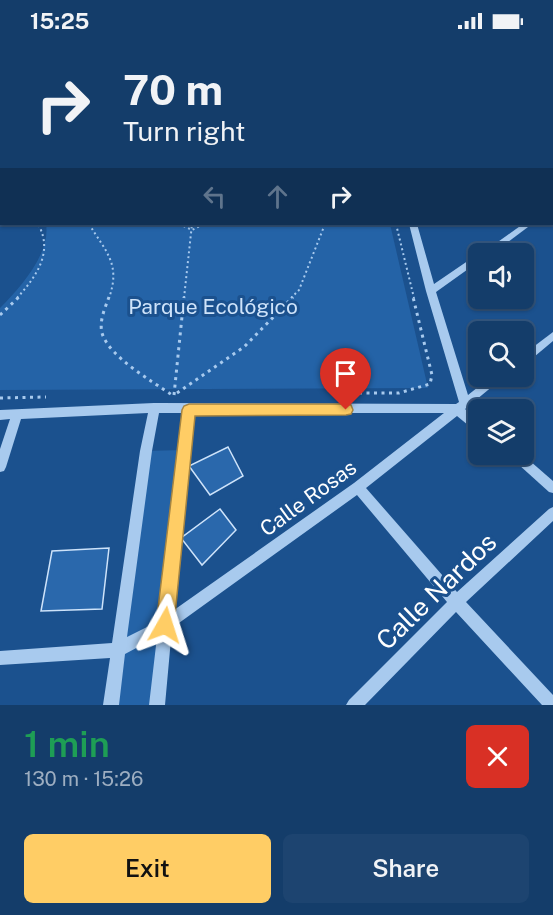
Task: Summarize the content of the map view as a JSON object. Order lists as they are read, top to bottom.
{
  "streets": {
    "street": ["Calle Rosas", "Calle Nardos"]
  },
  "parks": ["Parque Ecológico"],
  "page": {
    "status": "15:25",
    "turn": ["70 m", "Turn right"],
    "heading": ["1 min", "130 m · 15:26"],
    "buttons": ["Exit", "Share"]
  }
}
